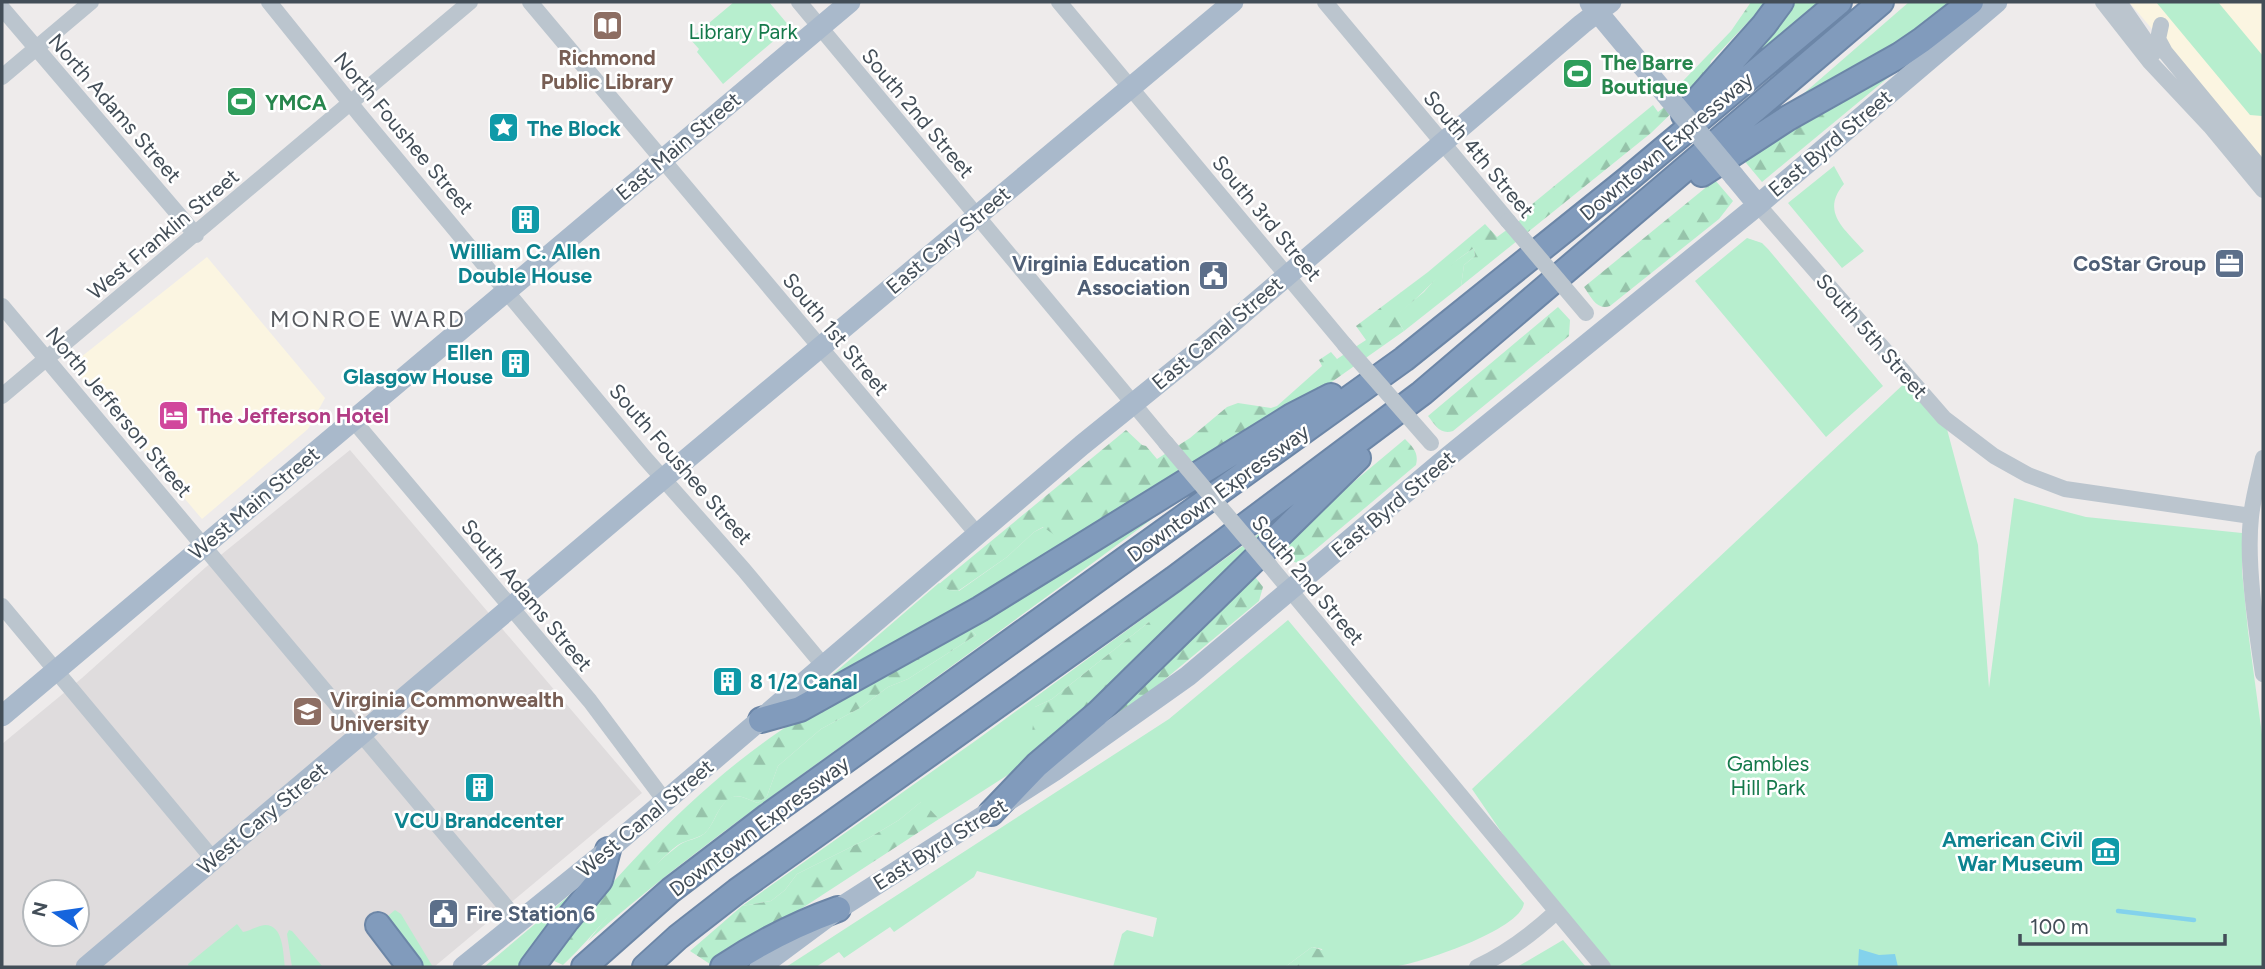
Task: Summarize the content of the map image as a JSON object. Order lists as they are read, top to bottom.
{
  "streets": {
    "highway": ["Downtown Expressway"],
    "main road": [
      "East Byrd Street",
      "East Main Street",
      "East Cary Street",
      "East Canal Street",
      "South 5th Street",
      "West Main Street",
      "West Cary Street",
      "West Canal Street"
    ],
    "street": [
      "North Adams Street",
      "South 2nd Street",
      "North Foushee Street",
      "South 4th Street",
      "South 3rd Street",
      "West Franklin Street",
      "South 1st Street",
      "North Jefferson Street",
      "South Foushee Street",
      "South Adams Street"
    ]
  },
  "crossings": [
    ["North Adams Street", "West Franklin Street"],
    ["South 2nd Street", "East Byrd Street"],
    ["South 2nd Street", "East Main Street"],
    ["South 2nd Street", "East Cary Street"],
    ["South 2nd Street", "East Canal Street"],
    ["North Foushee Street", "East Main Street"],
    ["North Foushee Street", "West Franklin Street"],
    ["North Foushee Street", "South Foushee Street"],
    ["North Foushee Street", "West Main Street"],
    ["East Byrd Street", "South 4th Street"],
    ["East Byrd Street", "South 3rd Street"],
    ["East Byrd Street", "South 5th Street"],
    ["East Main Street", "South 1st Street"],
    ["East Main Street", "South Foushee Street"],
    ["East Main Street", "West Main Street"],
    ["South 4th Street", "East Canal Street"],
    ["South 3rd Street", "East Cary Street"],
    ["South 3rd Street", "East Canal Street"],
    ["West Franklin Street", "North Jefferson Street"],
    ["East Cary Street", "South 1st Street"],
    ["East Cary Street", "South Foushee Street"],
    ["East Cary Street", "West Cary Street"],
    ["East Canal Street", "South 1st Street"],
    ["East Canal Street", "South 5th Street"],
    ["East Canal Street", "South Foushee Street"],
    ["East Canal Street", "West Canal Street"],
    ["North Jefferson Street", "West Main Street"],
    ["North Jefferson Street", "West Cary Street"],
    ["North Jefferson Street", "West Canal Street"],
    ["South Foushee Street", "West Main Street"],
    ["South Foushee Street", "West Cary Street"],
    ["South Foushee Street", "West Canal Street"],
    ["West Main Street", "South Adams Street"],
    ["South Adams Street", "West Cary Street"],
    ["South Adams Street", "West Canal Street"]
  ],
  "districts": ["MONROE WARD"],
  "parks": ["Library Park", "Gambles Hill Park"],
  "places": {
    "library": ["Richmond Public Library"],
    "sports": ["The Barre Boutique", "YMCA"],
    "place": ["The Block"],
    "building": [
      "William C. Allen Double House",
      "Ellen Glasgow House",
      "8 1/2 Canal",
      "VCU Brandcenter"
    ],
    "office": ["CoStar Group"],
    "public building": ["Virginia Education Association", "Fire Station 6"],
    "hotel": ["The Jefferson Hotel"],
    "school or university": ["Virginia Commonwealth University"],
    "museum": ["American Civil War Museum"]
  },
  "scale_bar": "100 m",
  "north": "left"
}
